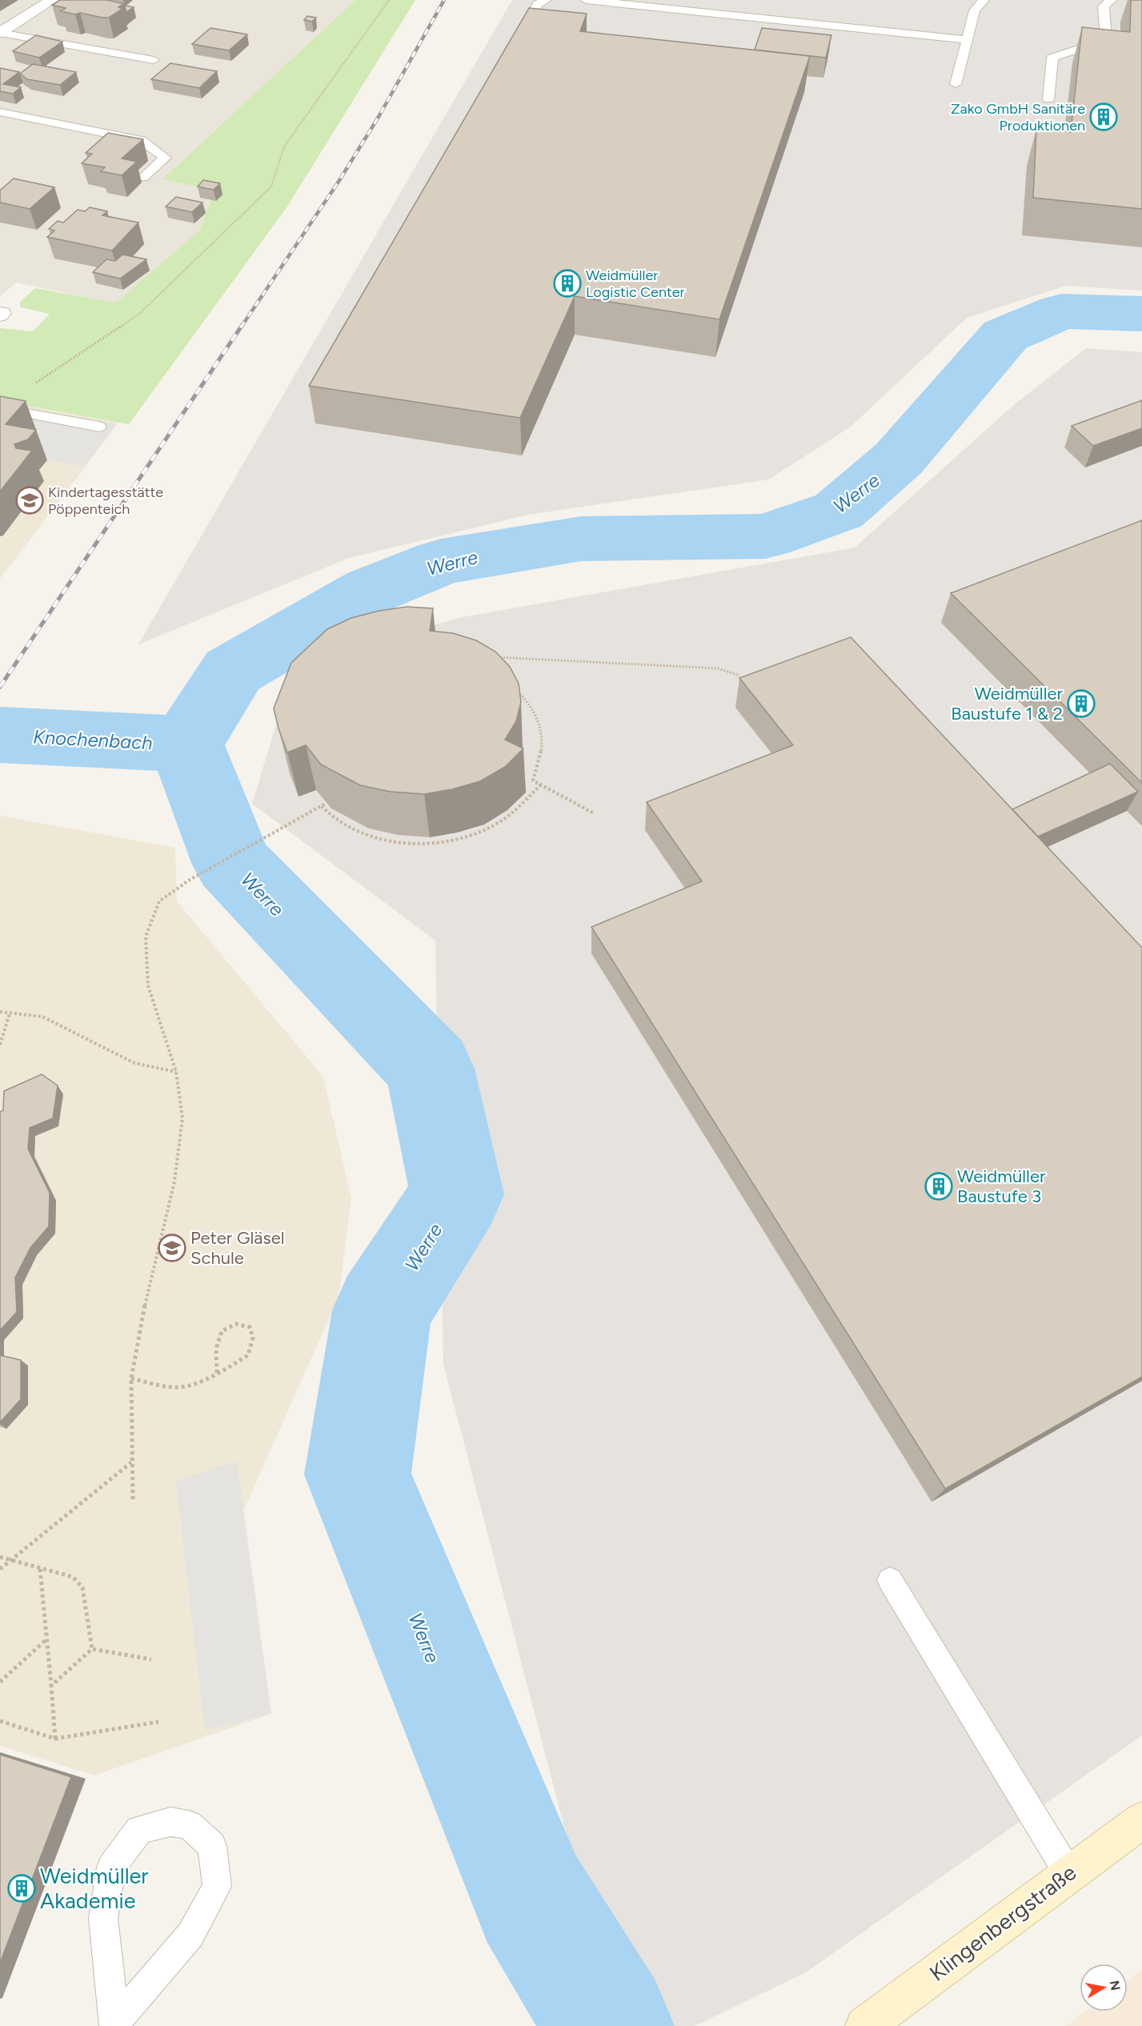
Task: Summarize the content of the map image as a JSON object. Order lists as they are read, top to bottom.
{
  "streets": {
    "main road": ["Klingenbergstraße"]
  },
  "water": ["Werre", "Knochenbach"],
  "places": {
    "building": [
      "Zako GmbH Sanitäre Produktionen",
      "Weidmüller Logistic Center",
      "Weidmüller Baustufe 1 & 2",
      "Weidmüller Baustufe 3",
      "Weidmüller Akademie"
    ],
    "school or university": ["Kindertagesstätte Pöppenteich", "Peter Gläsel Schule"]
  },
  "north": "right"
}
